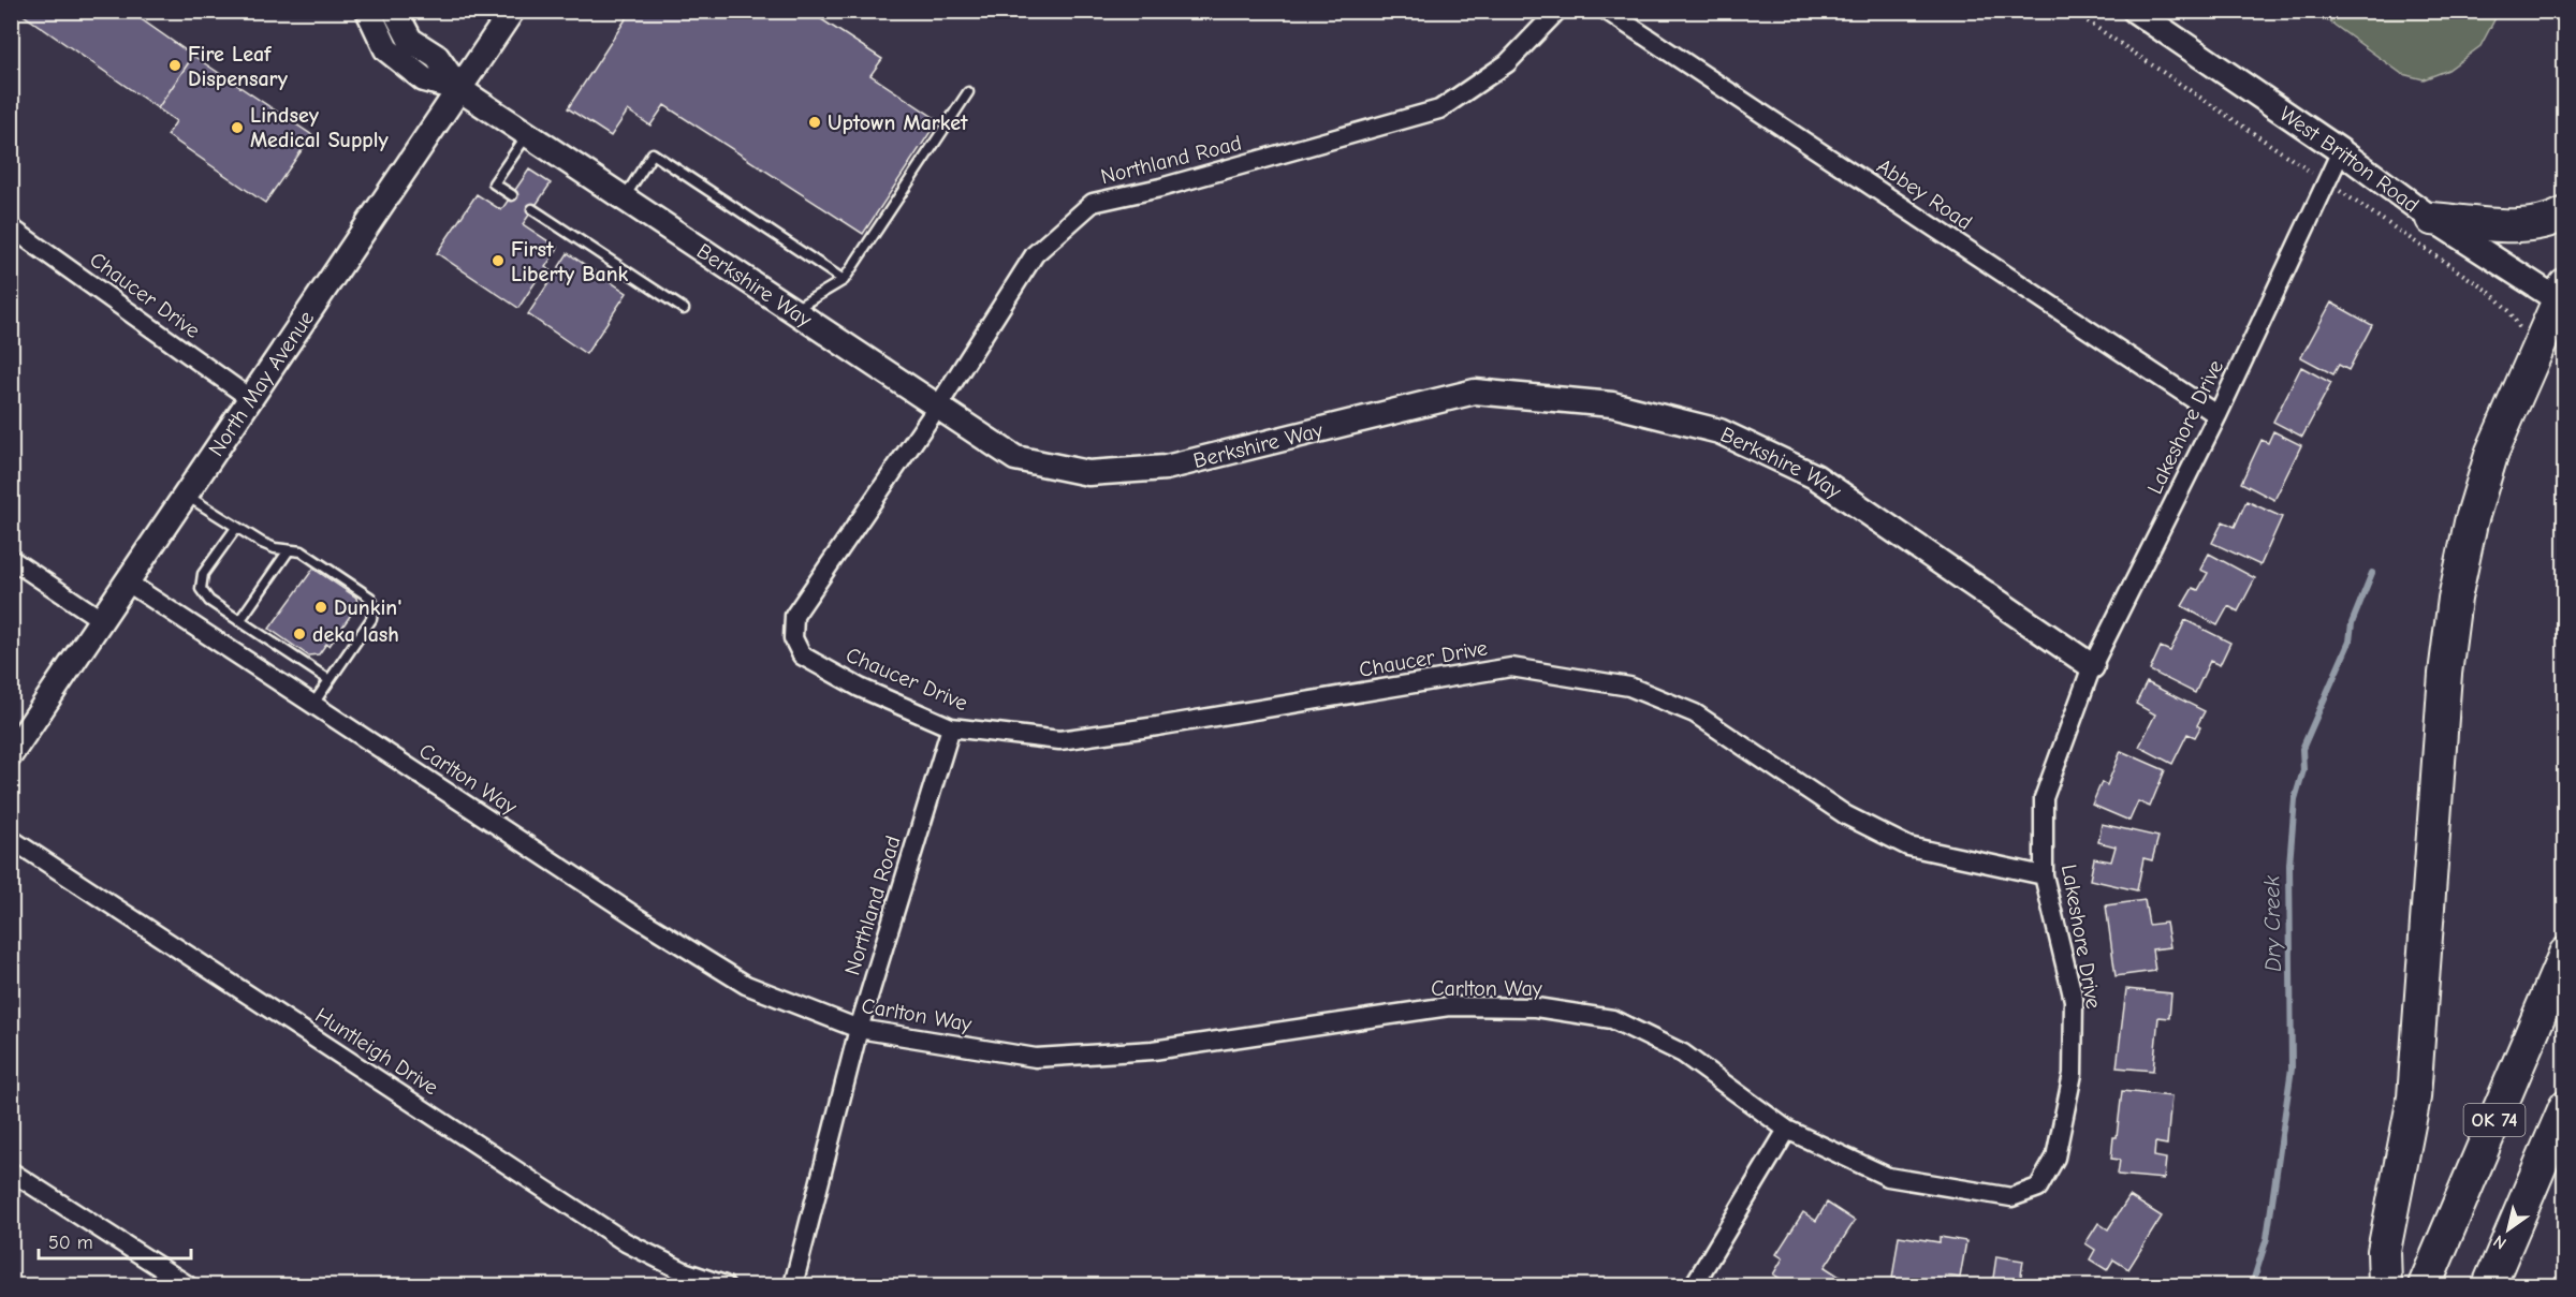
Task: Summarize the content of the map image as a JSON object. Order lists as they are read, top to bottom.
{
  "streets": {
    "highway": ["OK 74"],
    "street": [
      "Northland Road",
      "West Britton Road",
      "Abbey Road",
      "Berkshire Way",
      "Chaucer Drive",
      "North May Avenue",
      "Lakeshore Drive",
      "Carlton Way",
      "Huntleigh Drive"
    ]
  },
  "crossings": [
    ["Northland Road", "Berkshire Way"],
    ["Northland Road", "Chaucer Drive"],
    ["Northland Road", "Carlton Way"],
    ["West Britton Road", "Lakeshore Drive"],
    ["Abbey Road", "Lakeshore Drive"],
    ["Berkshire Way", "North May Avenue"],
    ["Berkshire Way", "Lakeshore Drive"],
    ["Chaucer Drive", "North May Avenue"],
    ["Chaucer Drive", "Lakeshore Drive"],
    ["North May Avenue", "Carlton Way"],
    ["Lakeshore Drive", "Carlton Way"]
  ],
  "water": ["Dry Creek"],
  "places": [
    "Fire Leaf Dispensary",
    "Uptown Market",
    "Lindsey Medical Supply",
    "First Liberty Bank",
    "Dunkin'",
    "deka lash"
  ],
  "scale_bar": "50 m",
  "north": "bottom left"
}
